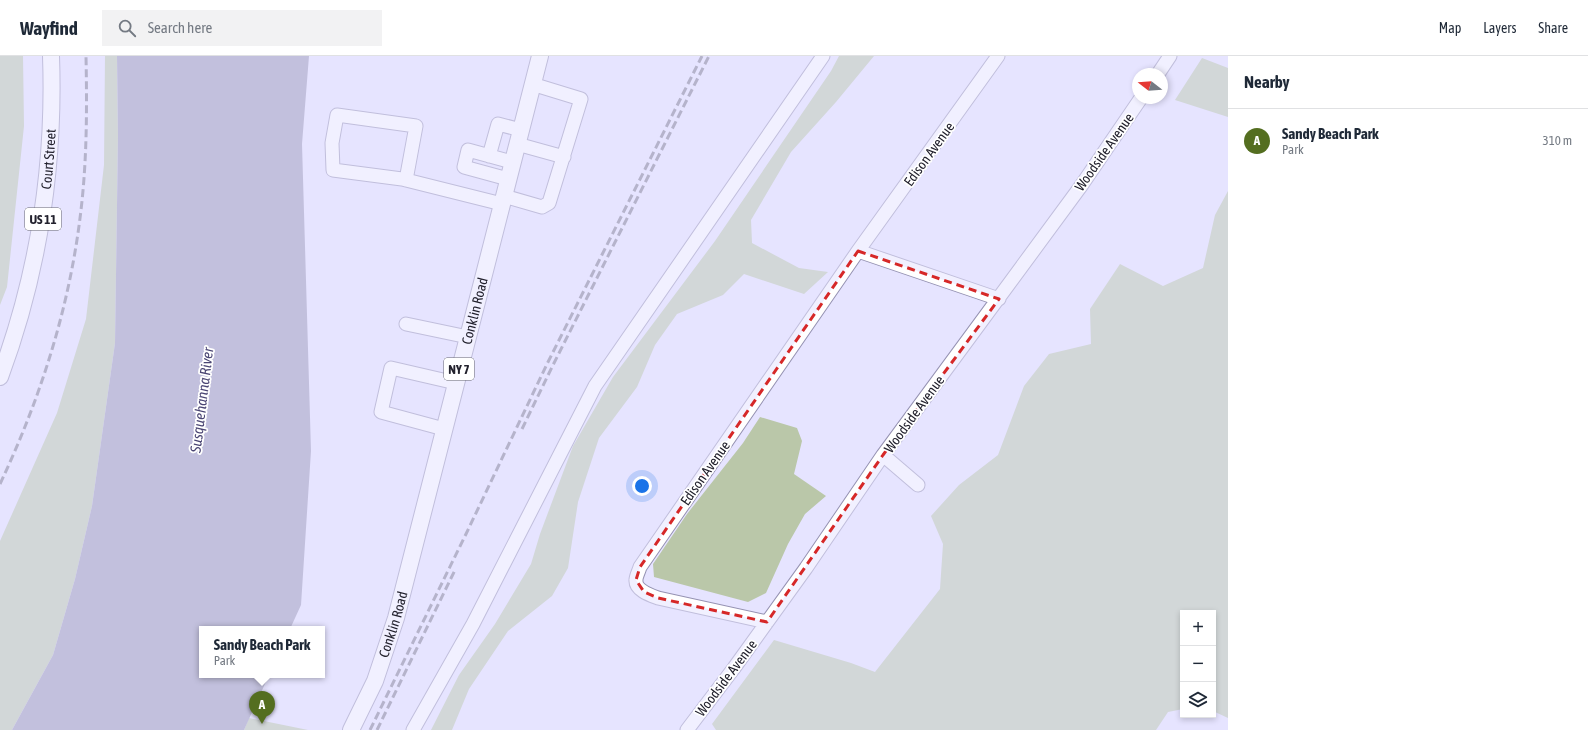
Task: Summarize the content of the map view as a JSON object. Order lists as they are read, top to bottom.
{
  "streets": {
    "main road": [
      "Court Street",
      "US 11",
      "Conklin Road",
      "NY 7"
    ],
    "street": ["Woodside Avenue", "Edison Avenue"]
  },
  "crossings": [
    ["Woodside Avenue", "Edison Avenue"]
  ],
  "water": ["Susquehanna River"],
  "north": "left",
  "page": {
    "header": "Wayfind",
    "search": "Search here",
    "nav": ["Map", "Layers", "Share"],
    "heading": "Nearby",
    "list": [
      {
        "mark": "A",
        "name": "Sandy Beach Park",
        "note": "Park",
        "value": "310 m"
      }
    ],
    "map_buttons": ["+", "−"],
    "popup": ["Sandy Beach Park", "Park"],
    "pins": "A"
  }
}
